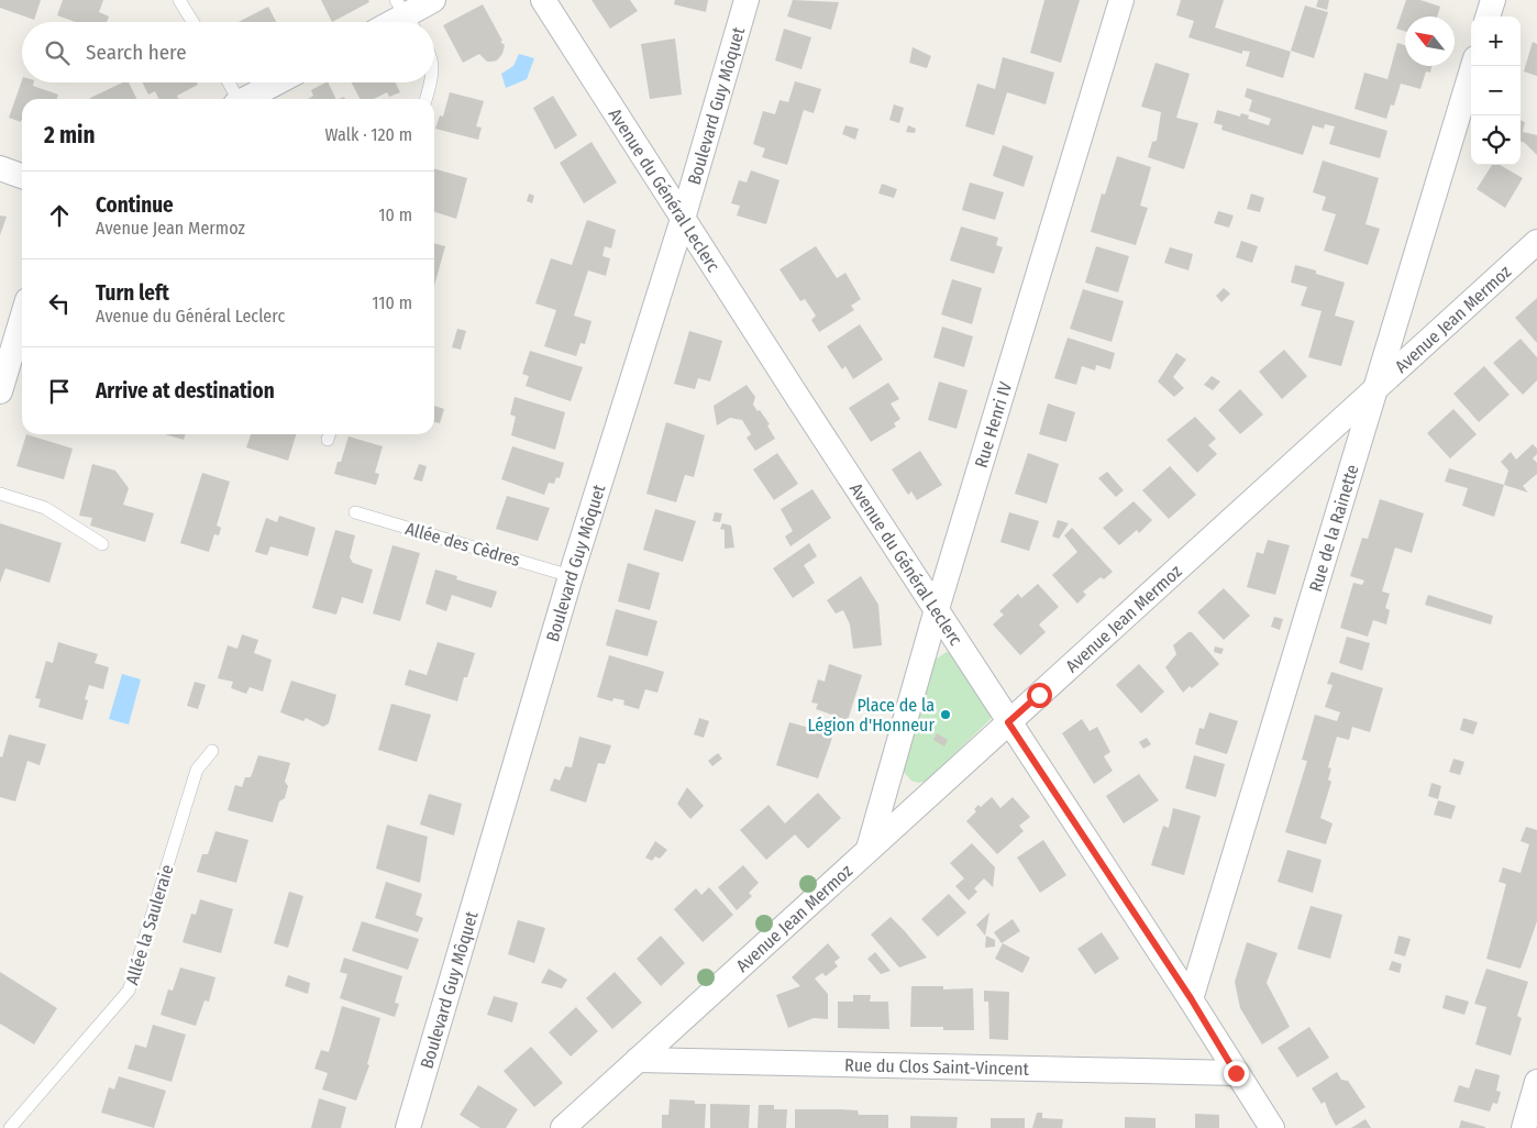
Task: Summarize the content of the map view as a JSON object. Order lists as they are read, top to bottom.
{
  "streets": {
    "street": [
      "Boulevard Guy Môquet",
      "Avenue du Général Leclerc",
      "Avenue Jean Mermoz",
      "Rue Henri IV",
      "Rue de la Rainette",
      "Rue du Clos Saint-Vincent"
    ],
    "lane": ["Allée des Cèdres", "Allée la Sauleraie"]
  },
  "crossings": [
    ["Boulevard Guy Môquet", "Avenue du Général Leclerc"],
    ["Boulevard Guy Môquet", "Allée des Cèdres"],
    ["Avenue du Général Leclerc", "Avenue Jean Mermoz"],
    ["Avenue du Général Leclerc", "Rue Henri IV"],
    ["Avenue du Général Leclerc", "Rue de la Rainette"],
    ["Avenue du Général Leclerc", "Rue du Clos Saint-Vincent"],
    ["Avenue Jean Mermoz", "Rue Henri IV"],
    ["Avenue Jean Mermoz", "Rue de la Rainette"],
    ["Avenue Jean Mermoz", "Rue du Clos Saint-Vincent"]
  ],
  "places": ["Place de la Légion d'Honneur"],
  "north": "top left",
  "page": {
    "map_buttons": ["+", "−"],
    "search": "Search here",
    "heading": ["2 min", "Walk · 120 m"],
    "list": [
      ["Continue", "Avenue Jean Mermoz", "10 m"],
      ["Turn left", "Avenue du Général Leclerc", "110 m"],
      "Arrive at destination"
    ]
  }
}
